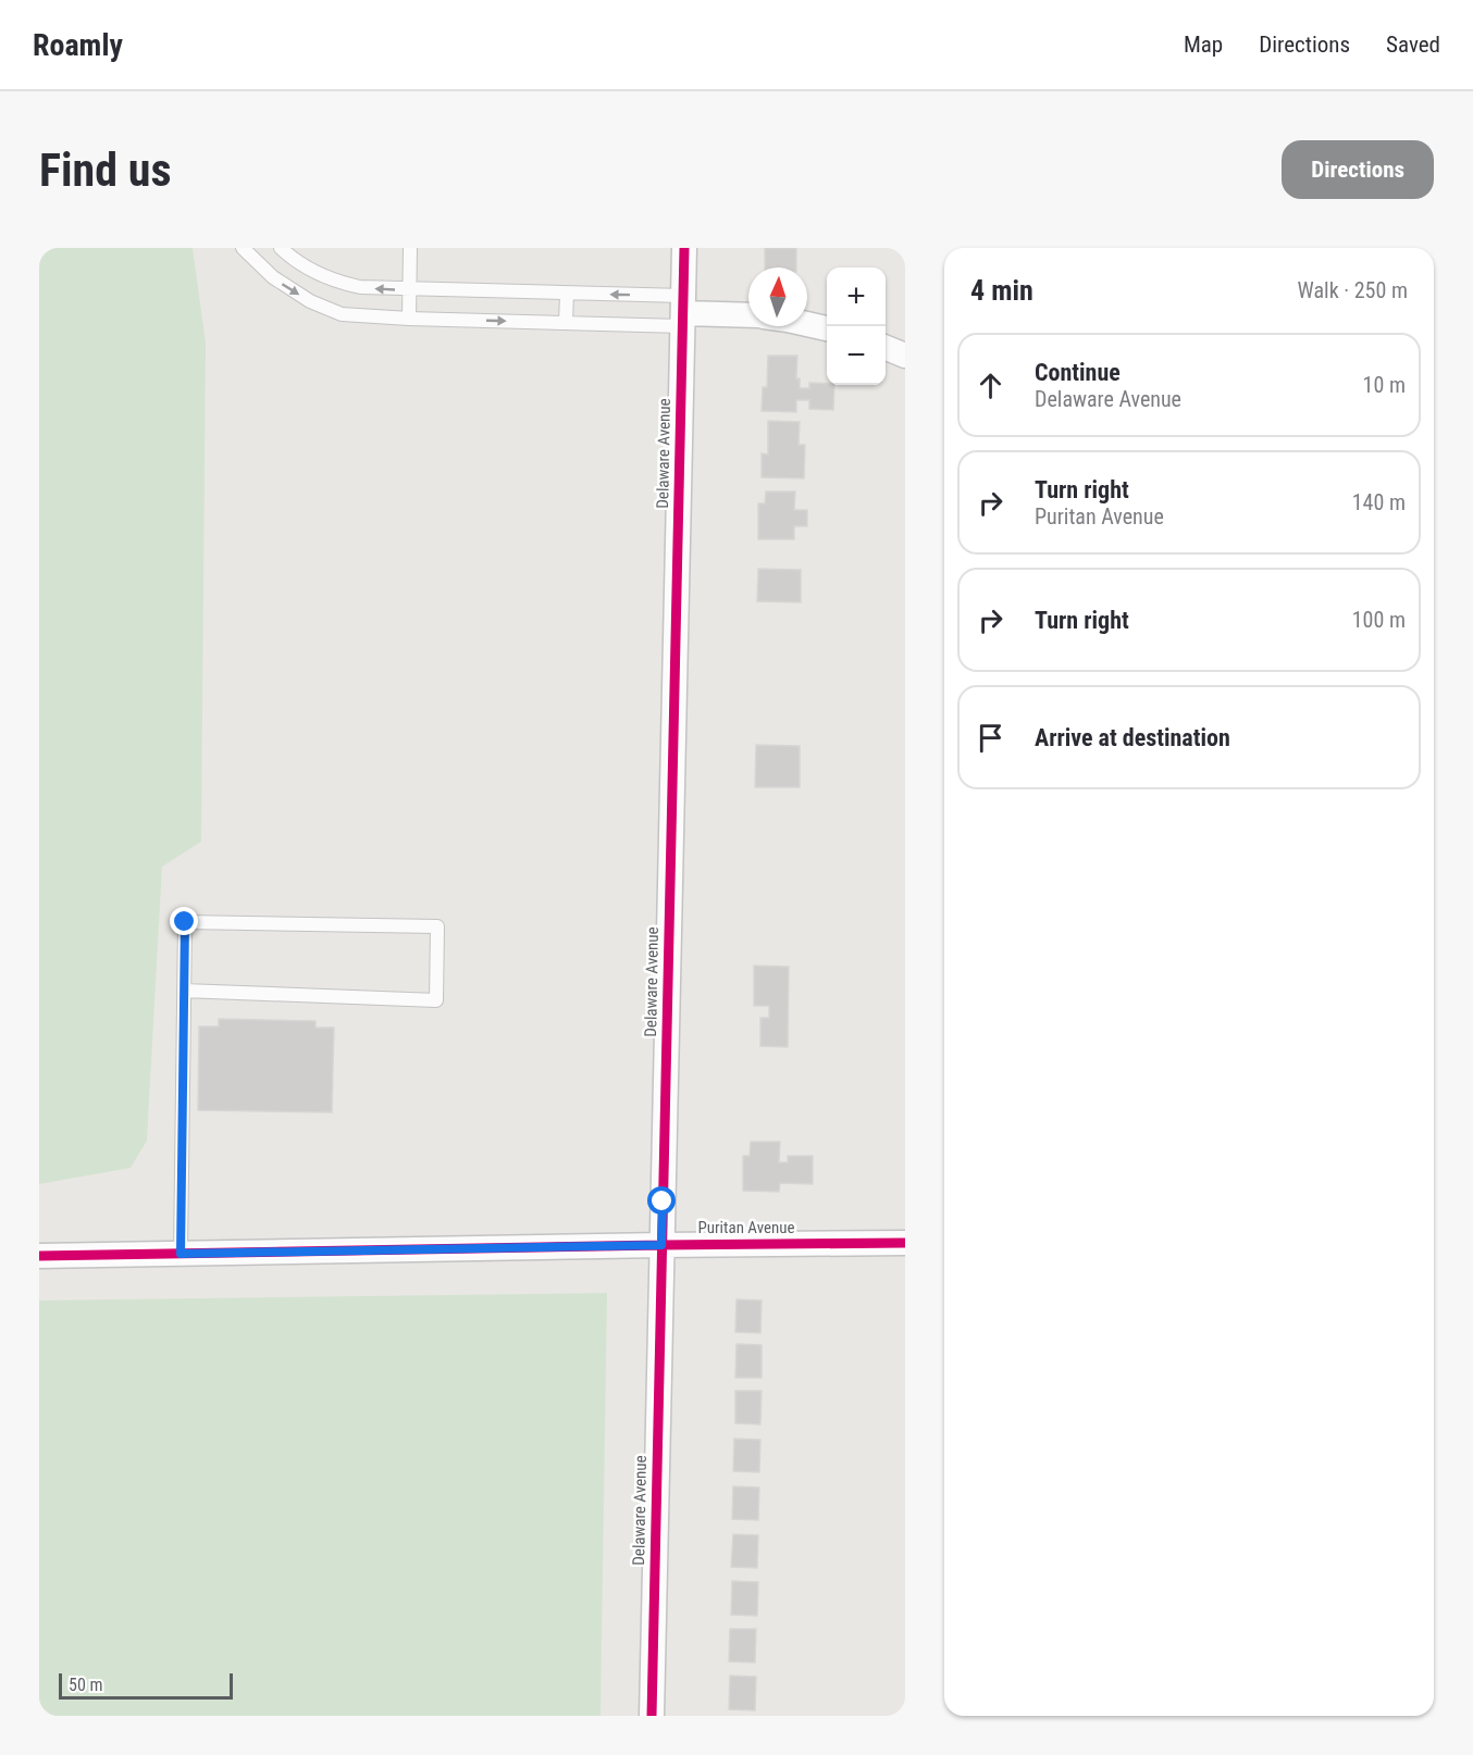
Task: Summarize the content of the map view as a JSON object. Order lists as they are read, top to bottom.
{
  "streets": {
    "street": ["Delaware Avenue", "Puritan Avenue"]
  },
  "crossings": [
    ["Delaware Avenue", "Puritan Avenue"]
  ],
  "scale_bar": "50 m",
  "north": "top",
  "page": {
    "header": "Roamly",
    "nav": ["Map", "Directions", "Saved"],
    "buttons": "Directions",
    "title": "Find us",
    "heading": ["4 min", "Walk · 250 m"],
    "map_buttons": ["+", "−"],
    "list": [
      ["Continue", "Delaware Avenue", "10 m"],
      ["Turn right", "Puritan Avenue", "140 m"],
      ["Turn right", "100 m"],
      "Arrive at destination"
    ],
    "scale": "50 m"
  }
}
